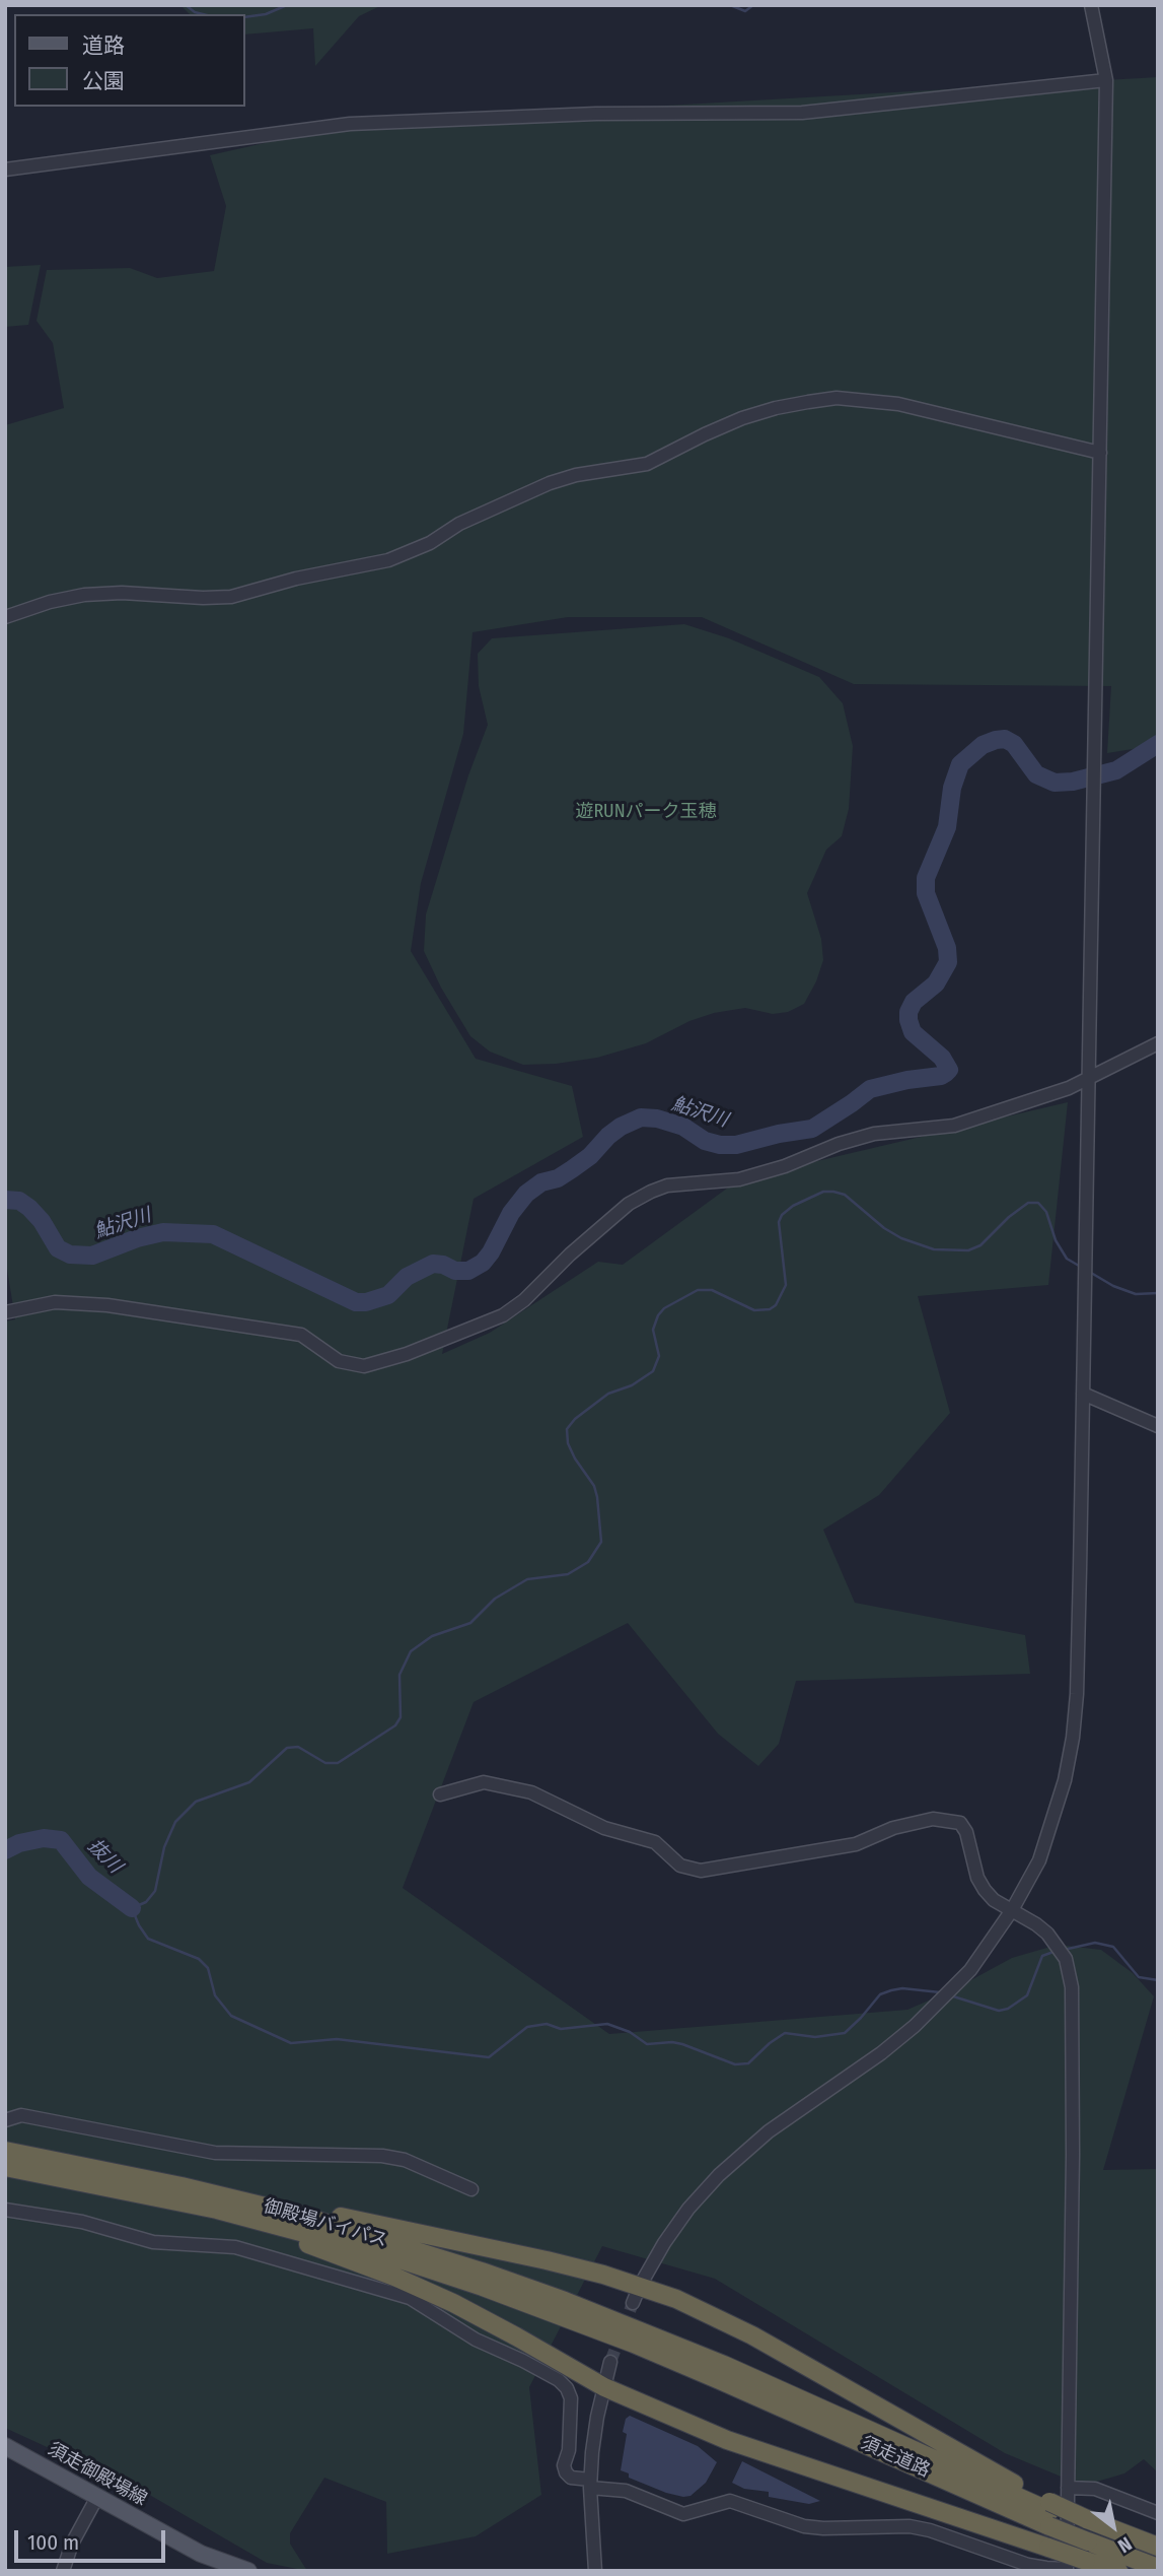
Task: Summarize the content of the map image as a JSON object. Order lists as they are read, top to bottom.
{
  "streets": {
    "highway": ["御殿場バイパス", "須走道路"],
    "main road": ["須走御殿場線"]
  },
  "crossings": [
    ["御殿場バイパス", "須走道路"]
  ],
  "water": ["鮎沢川", "抜川"],
  "parks": ["遊RUNパーク玉穂"],
  "legend": ["道路", "公園"],
  "scale_bar": "100 m",
  "north": "bottom right"
}
